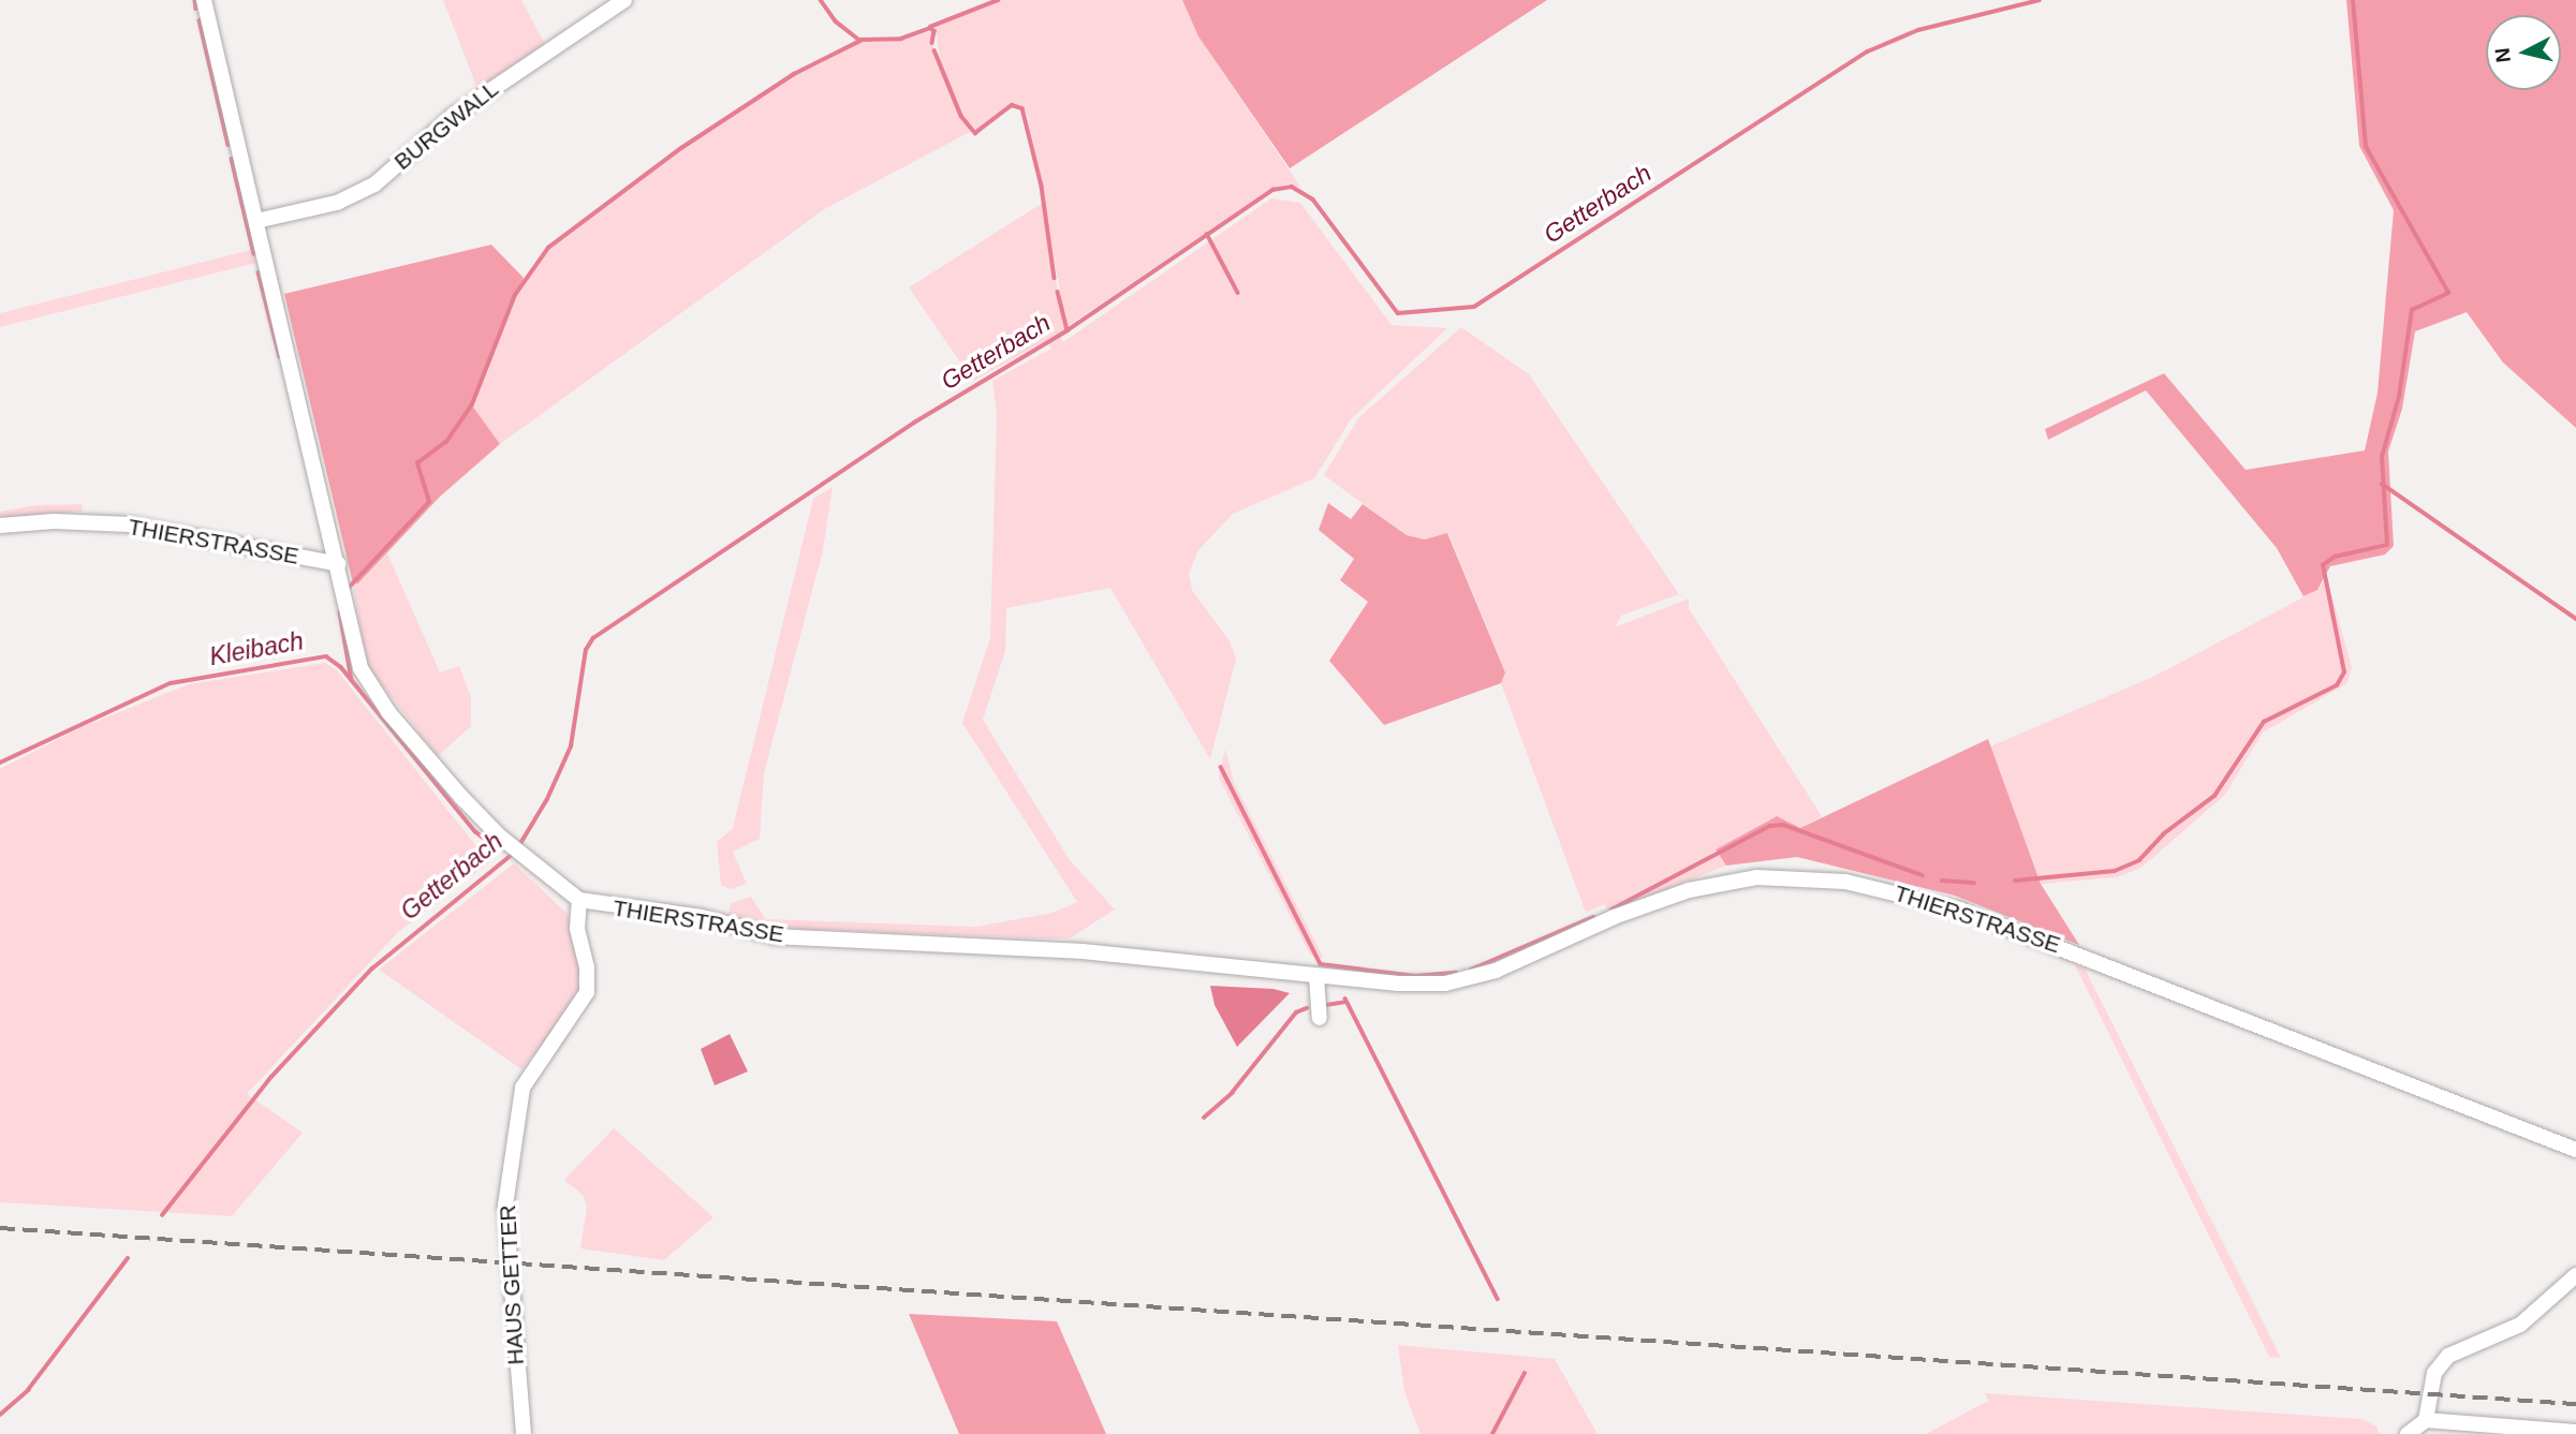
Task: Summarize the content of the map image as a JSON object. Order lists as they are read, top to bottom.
{
  "streets": {
    "street": ["BURGWALL", "THIERSTRASSE", "HAUS GETTER"]
  },
  "crossings": [
    ["THIERSTRASSE", "HAUS GETTER"]
  ],
  "water": ["Getterbach", "Kleibach"],
  "north": "left"
}
